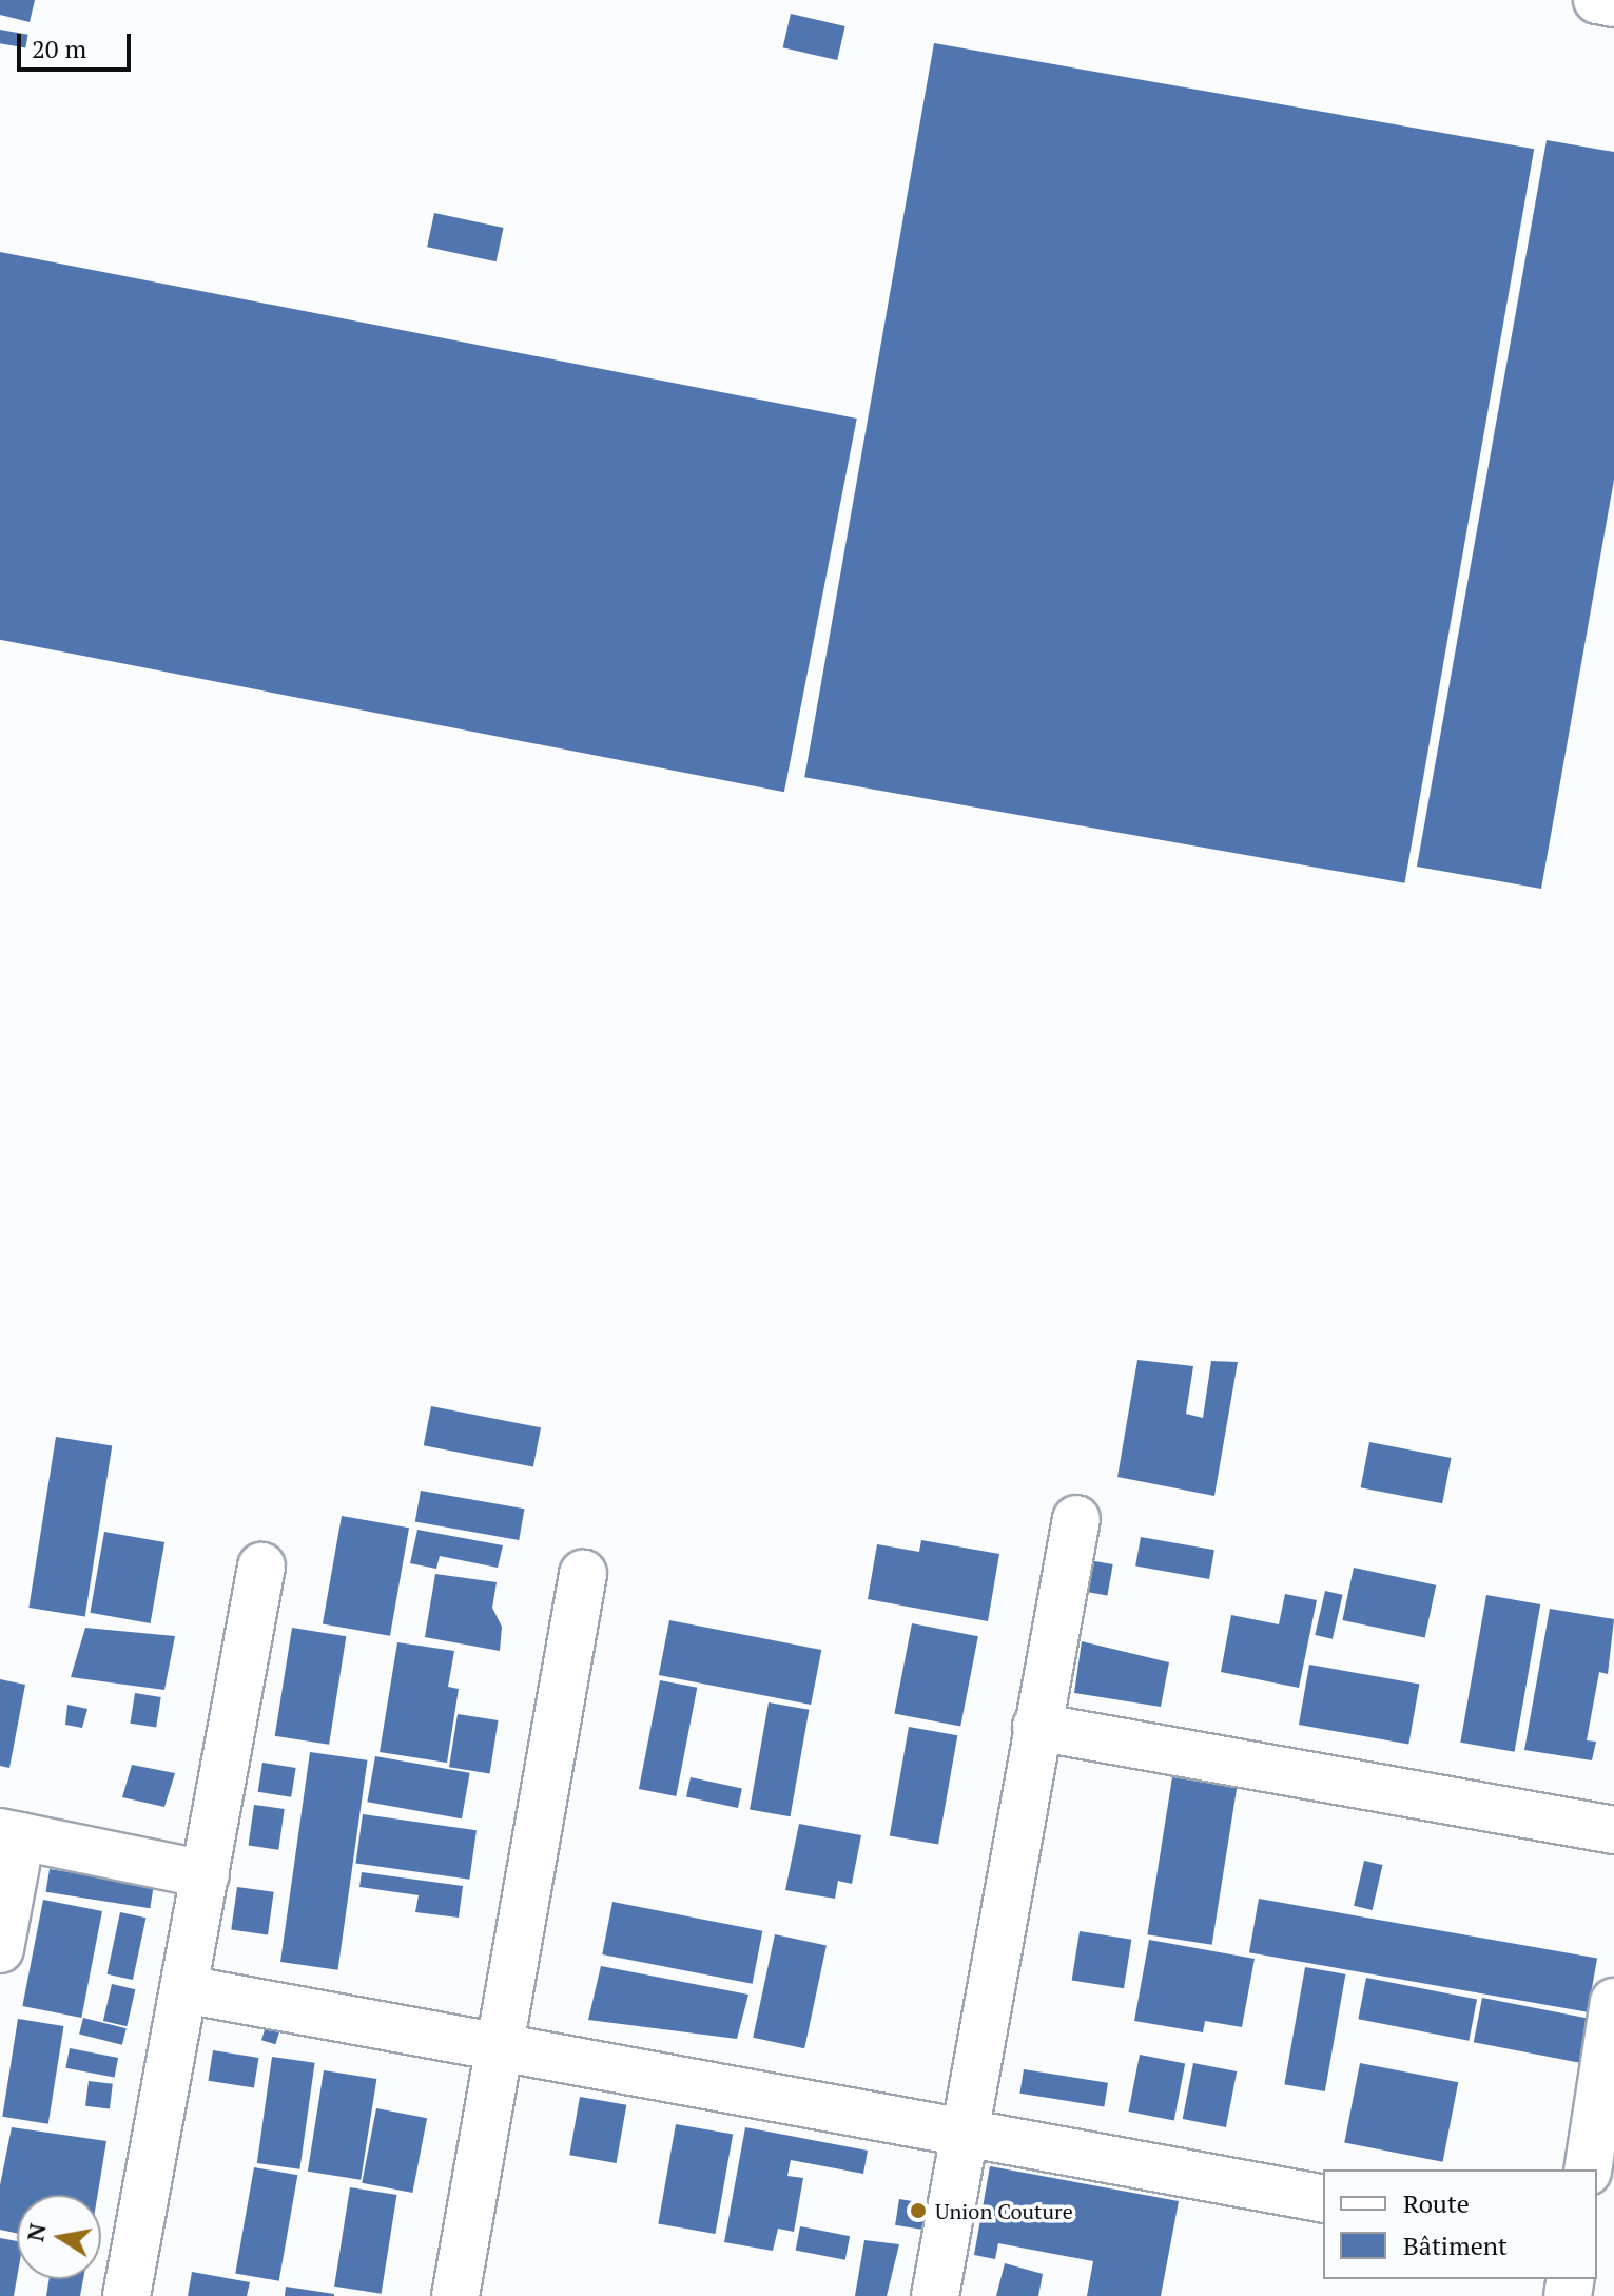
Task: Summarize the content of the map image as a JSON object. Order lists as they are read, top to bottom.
{
  "places": ["Union Couture"],
  "legend": ["Route", "Bâtiment"],
  "scale_bar": "20 m",
  "north": "left"
}
